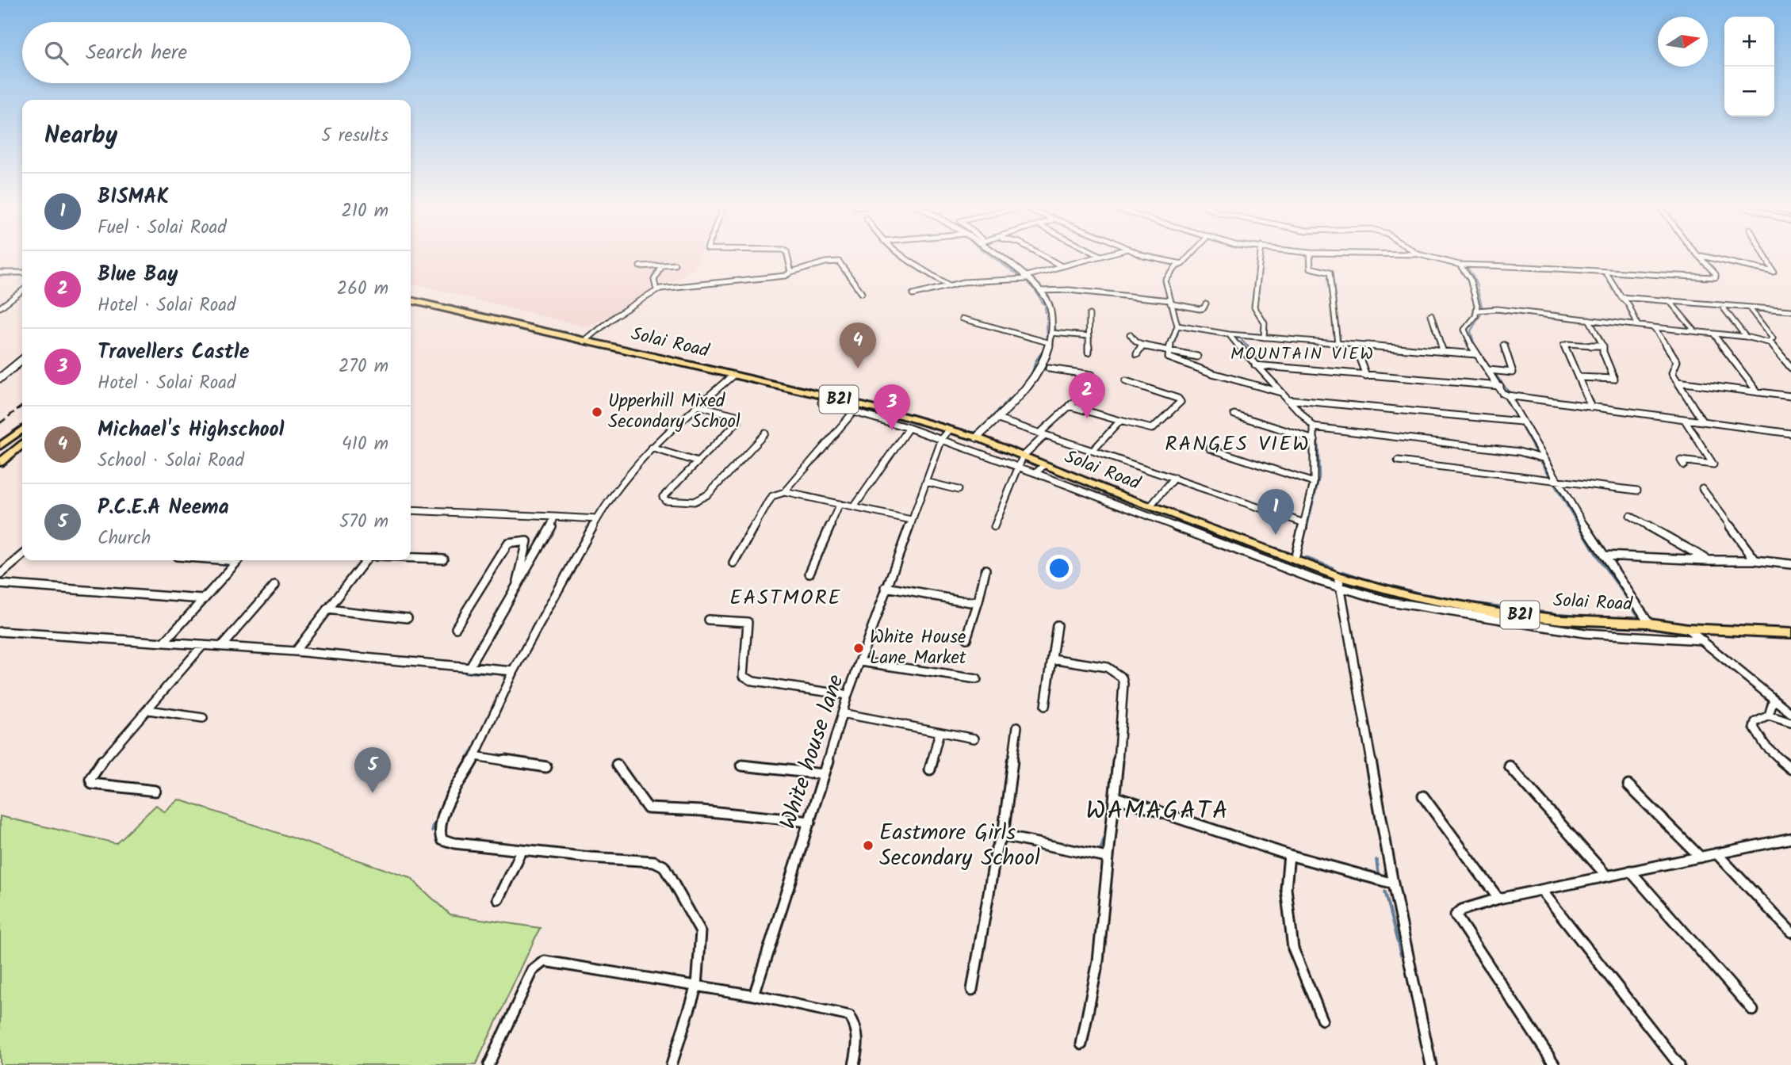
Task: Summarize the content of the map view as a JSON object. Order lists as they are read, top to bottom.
{
  "streets": {
    "highway": ["Solai Road", "B21"],
    "street": ["White house lane"]
  },
  "crossings": [
    ["Solai Road", "White house lane"]
  ],
  "districts": [
    "MOUNTAIN VIEW",
    "RANGES VIEW",
    "EASTMORE",
    "WAMAGATA"
  ],
  "places": ["Upperhill Mixed Secondary School", "White House Lane Market", "Eastmore Girls Secondary School"],
  "north": "right",
  "page": {
    "map_buttons": ["+", "−"],
    "search": "Search here",
    "heading": ["Nearby", "5 results"],
    "list": [
      {
        "mark": "1",
        "name": "BISMAK",
        "note": "Fuel · Solai Road",
        "value": "210 m"
      },
      {
        "mark": "2",
        "name": "Blue Bay",
        "note": "Hotel · Solai Road",
        "value": "260 m"
      },
      {
        "mark": "3",
        "name": "Travellers Castle",
        "note": "Hotel · Solai Road",
        "value": "270 m"
      },
      {
        "mark": "4",
        "name": "Michael's Highschool",
        "note": "School · Solai Road",
        "value": "410 m"
      },
      {
        "mark": "5",
        "name": "P.C.E.A Neema",
        "note": "Church",
        "value": "570 m"
      }
    ],
    "pins": [
      "4",
      "2",
      "3",
      "1",
      "5"
    ]
  }
}
